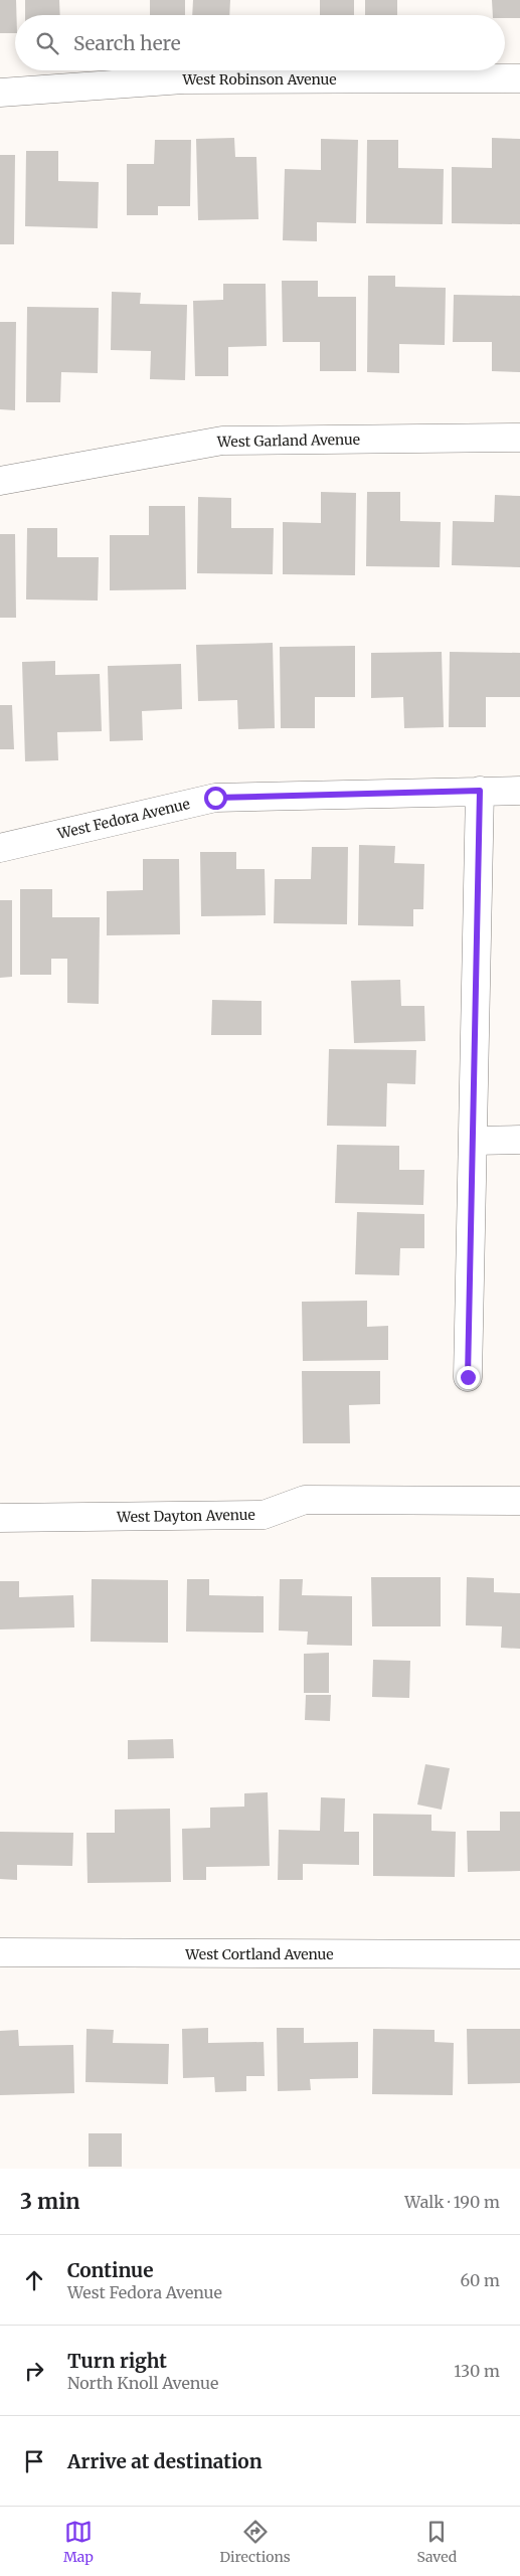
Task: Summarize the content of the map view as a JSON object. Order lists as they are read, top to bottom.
{
  "streets": {
    "street": [
      "West Robinson Avenue",
      "West Garland Avenue",
      "West Fedora Avenue",
      "West Dayton Avenue",
      "West Cortland Avenue"
    ]
  },
  "page": {
    "search": "Search here",
    "heading": ["3 min", "Walk · 190 m"],
    "list": [
      ["Continue", "West Fedora Avenue", "60 m"],
      ["Turn right", "North Knoll Avenue", "130 m"],
      "Arrive at destination"
    ],
    "nav": ["Map", "Directions", "Saved"]
  }
}
